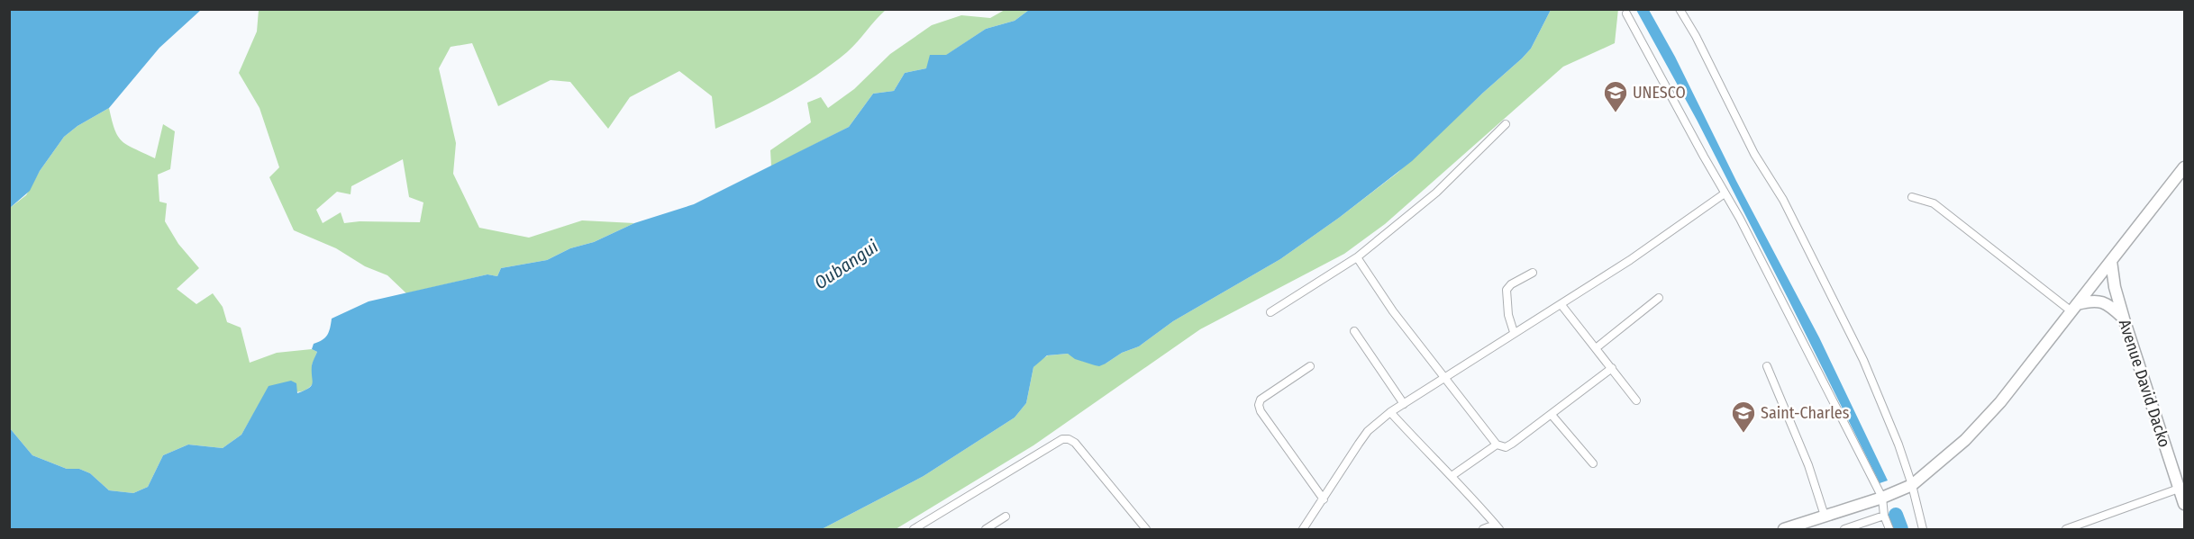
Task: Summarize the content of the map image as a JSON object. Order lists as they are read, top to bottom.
{
  "streets": {
    "main road": ["Avenue David Dacko"]
  },
  "water": ["Oubangui"],
  "places": {
    "school or university": ["UNESCO", "Saint-Charles"]
  }
}
